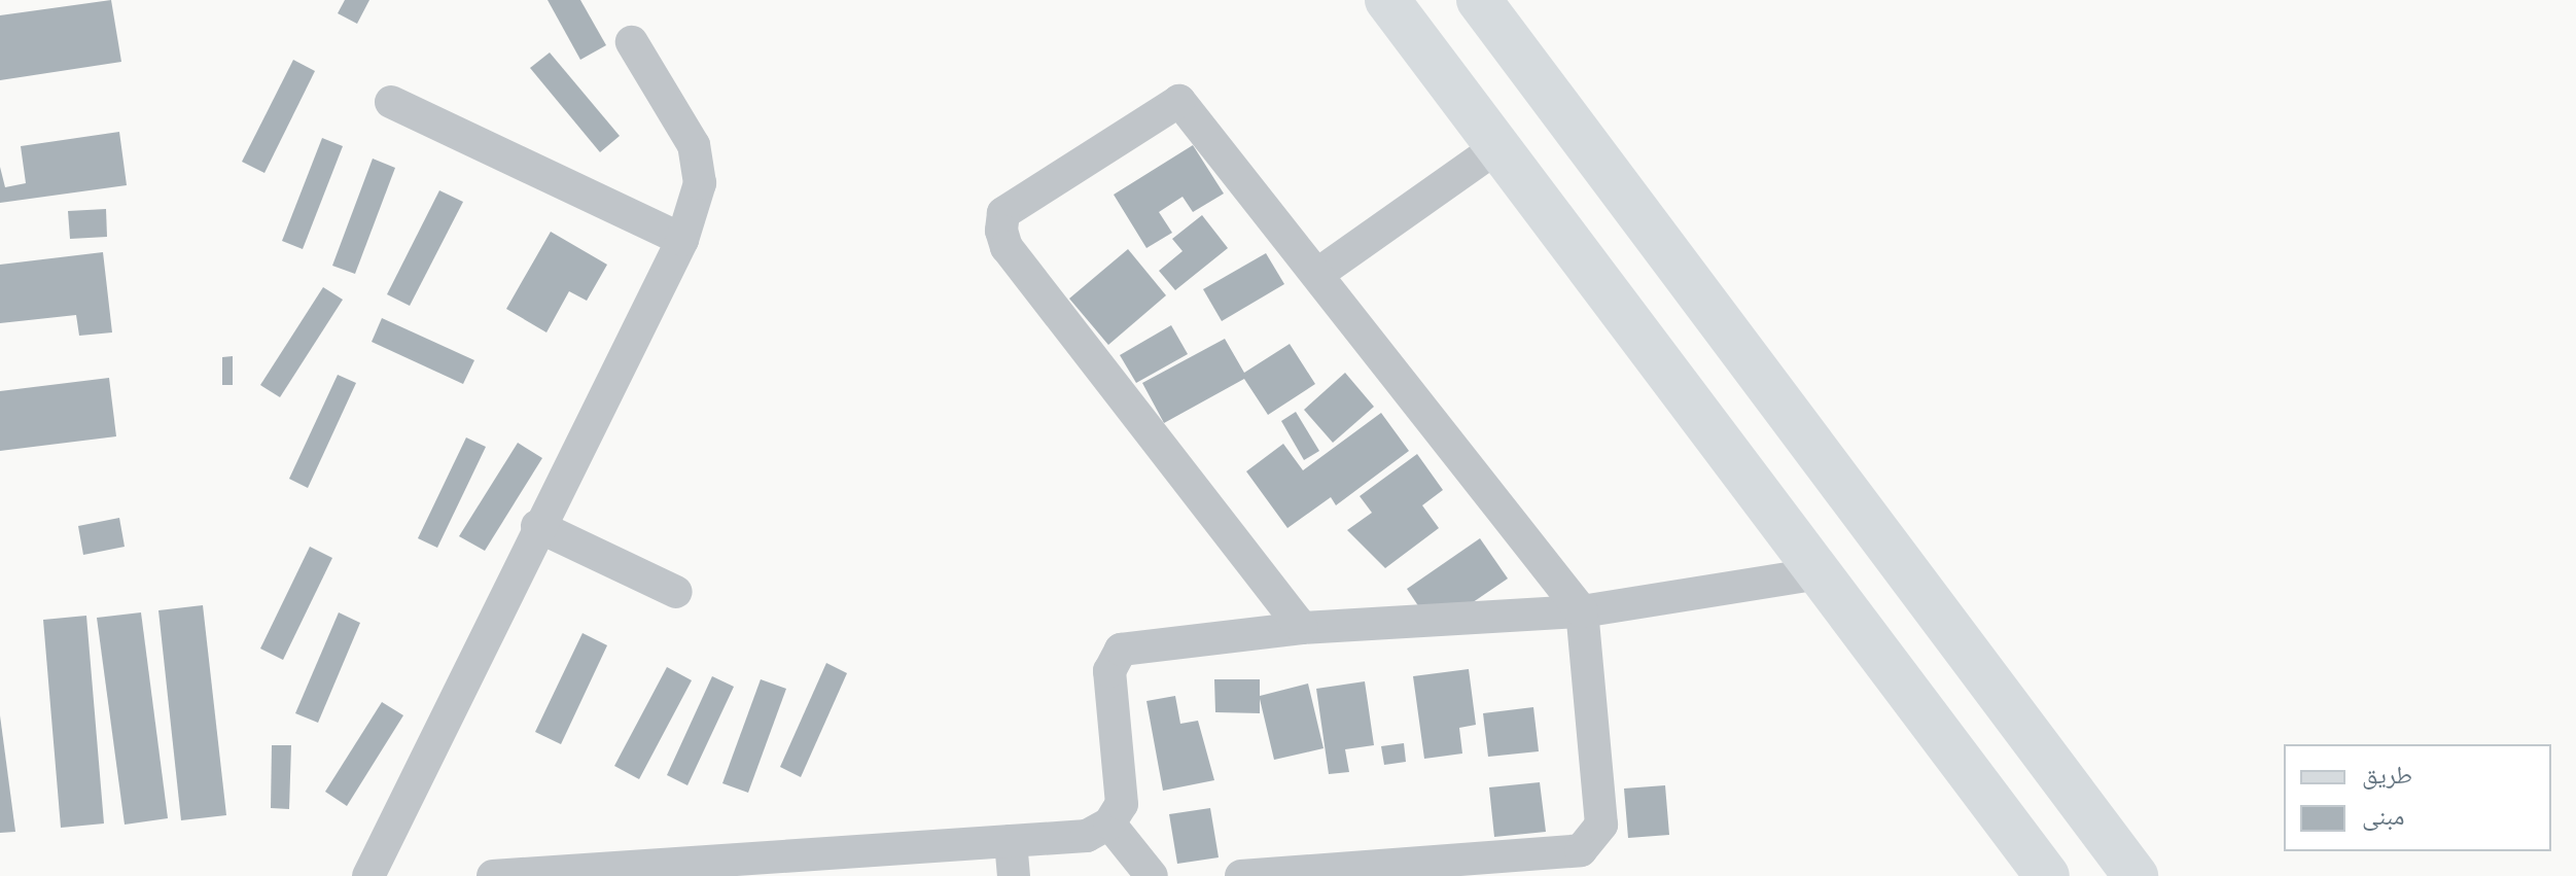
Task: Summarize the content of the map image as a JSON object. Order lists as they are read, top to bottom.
{
  "legend": ["طريق", "مبنى"]
}
